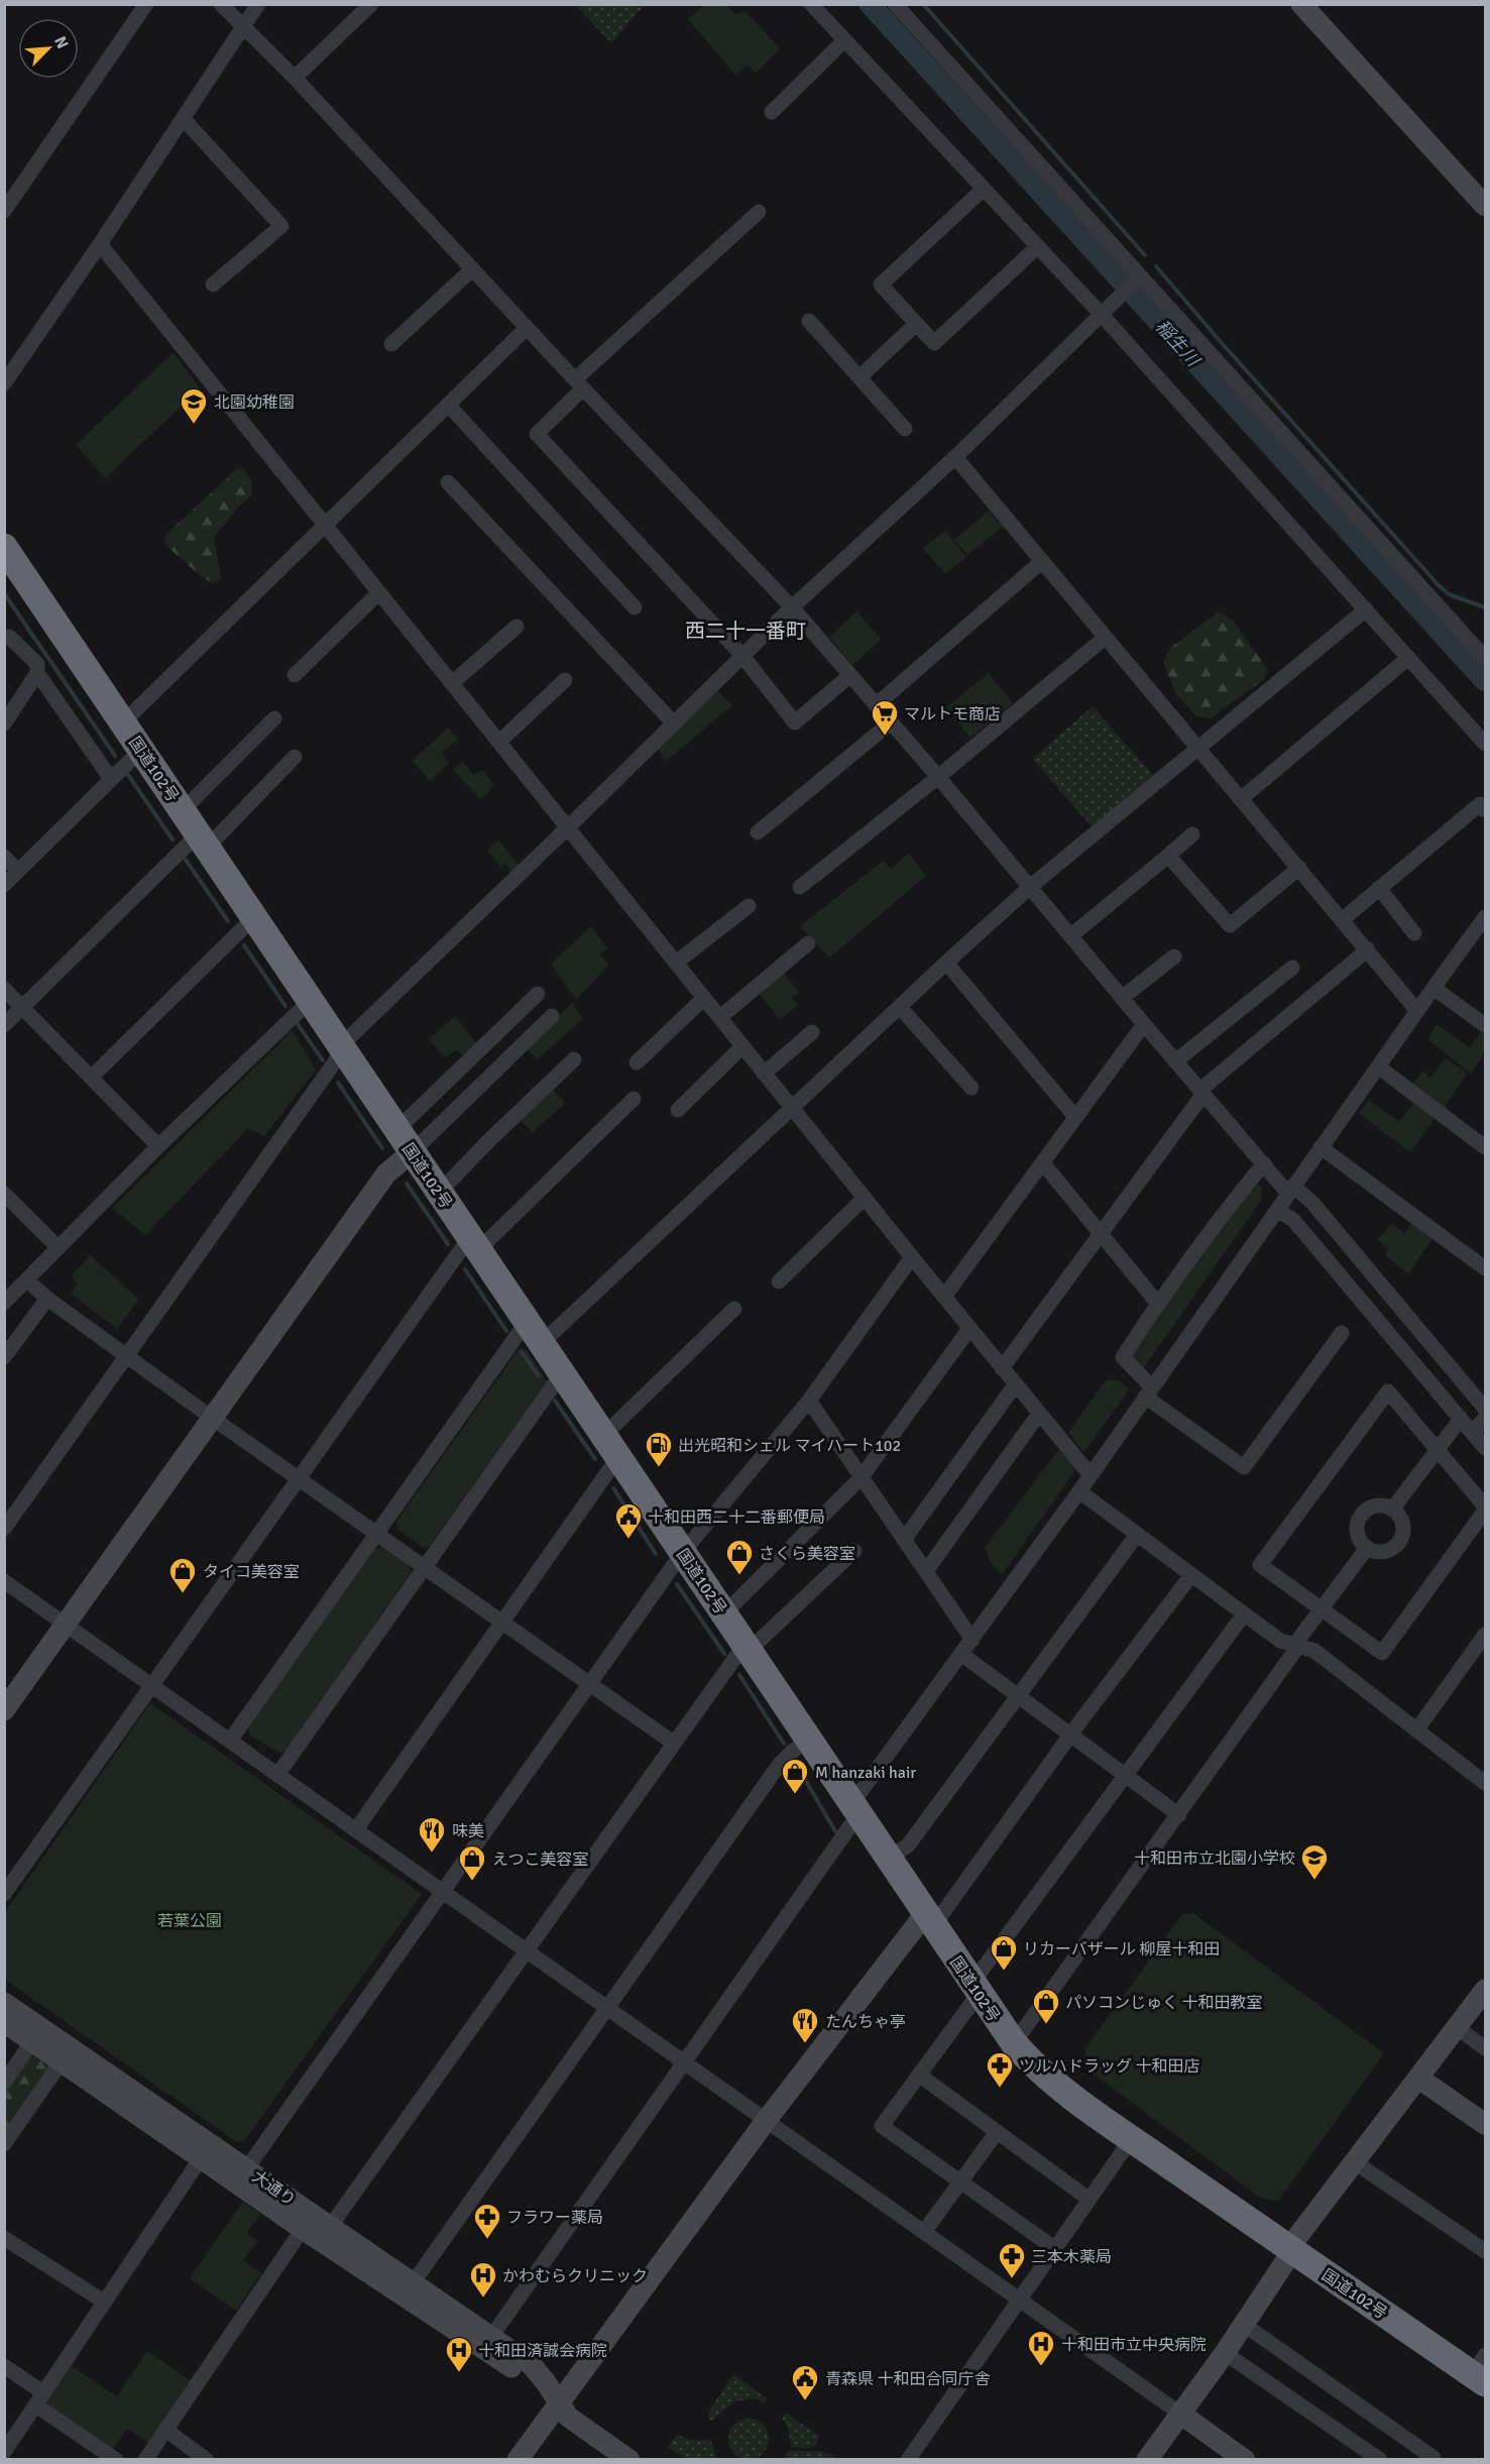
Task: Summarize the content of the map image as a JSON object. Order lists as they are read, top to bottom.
{
  "streets": {
    "highway": ["国道102号"],
    "street": ["大通り"]
  },
  "districts": ["西二十一番町"],
  "water": ["稲生川"],
  "parks": ["若葉公園"],
  "places": {
    "school or university": ["北園幼稚園", "十和田市立北園小学校"],
    "supermarket": ["マルトモ商店"],
    "fuel station": ["出光昭和シェル マイハート102"],
    "public building": ["十和田西二十二番郵便局", "青森県 十和田合同庁舎"],
    "shop": [
      "さくら美容室",
      "タイコ美容室",
      "M hanzaki hair",
      "えつこ美容室",
      "リカーバザール 柳屋十和田",
      "パソコンじゅく 十和田教室"
    ],
    "restaurant": ["味美", "たんちゃ亭"],
    "pharmacy": ["ツルハドラッグ 十和田店", "フラワー薬局", "三本木薬局"],
    "hospital": ["かわむらクリニック", "十和田市立中央病院", "十和田済誠会病院"]
  },
  "north": "top right"
}
